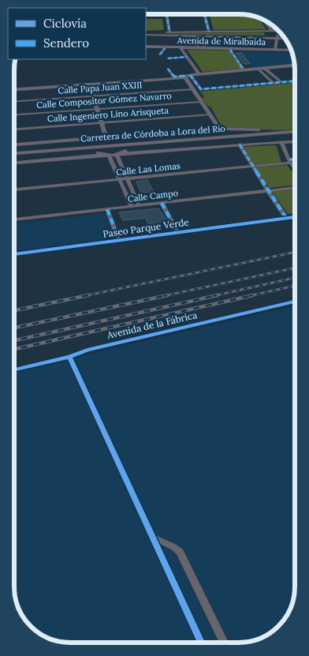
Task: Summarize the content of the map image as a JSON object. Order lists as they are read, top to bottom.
{
  "streets": {
    "street": [
      "Avenida de Miralbaida",
      "Calle Papa Juan XXIII",
      "Calle Compositor Gómez Navarro",
      "Calle Ingeniero Lino Arisqueta",
      "Carretera de Córdoba a Lora del Río",
      "Calle Las Lomas",
      "Calle Campo",
      "Paseo Parque Verde",
      "Avenida de la Fábrica"
    ]
  },
  "legend": ["Ciclovía", "Sendero"]
}
